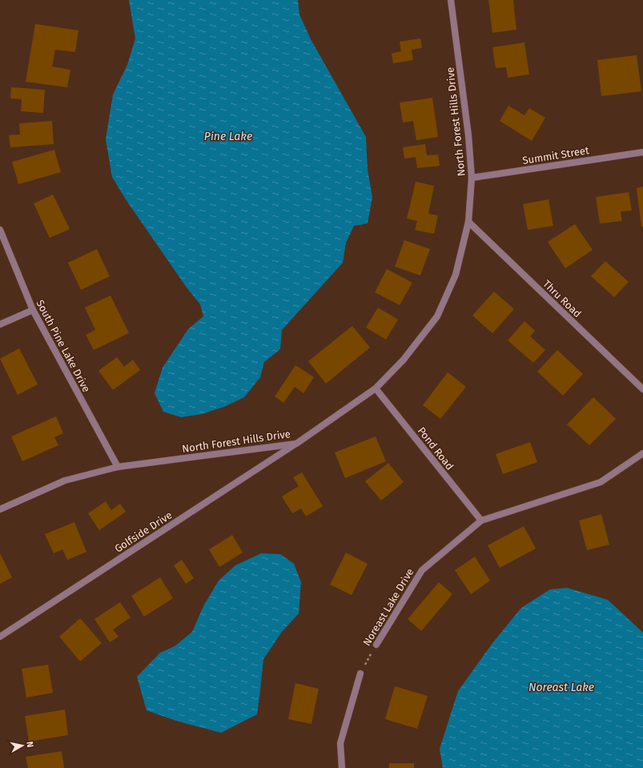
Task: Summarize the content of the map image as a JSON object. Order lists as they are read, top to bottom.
{
  "streets": {
    "street": [
      "North Forest Hills Drive",
      "Summit Street",
      "Thru Road",
      "South Pine Lake Drive",
      "Pond Road",
      "Golfside Drive",
      "Noreast Lake Drive"
    ]
  },
  "crossings": [
    ["North Forest Hills Drive", "Summit Street"],
    ["North Forest Hills Drive", "Thru Road"],
    ["North Forest Hills Drive", "South Pine Lake Drive"],
    ["North Forest Hills Drive", "Pond Road"],
    ["North Forest Hills Drive", "Golfside Drive"],
    ["Pond Road", "Noreast Lake Drive"]
  ],
  "water": ["Pine Lake", "Noreast Lake"],
  "north": "right"
}
